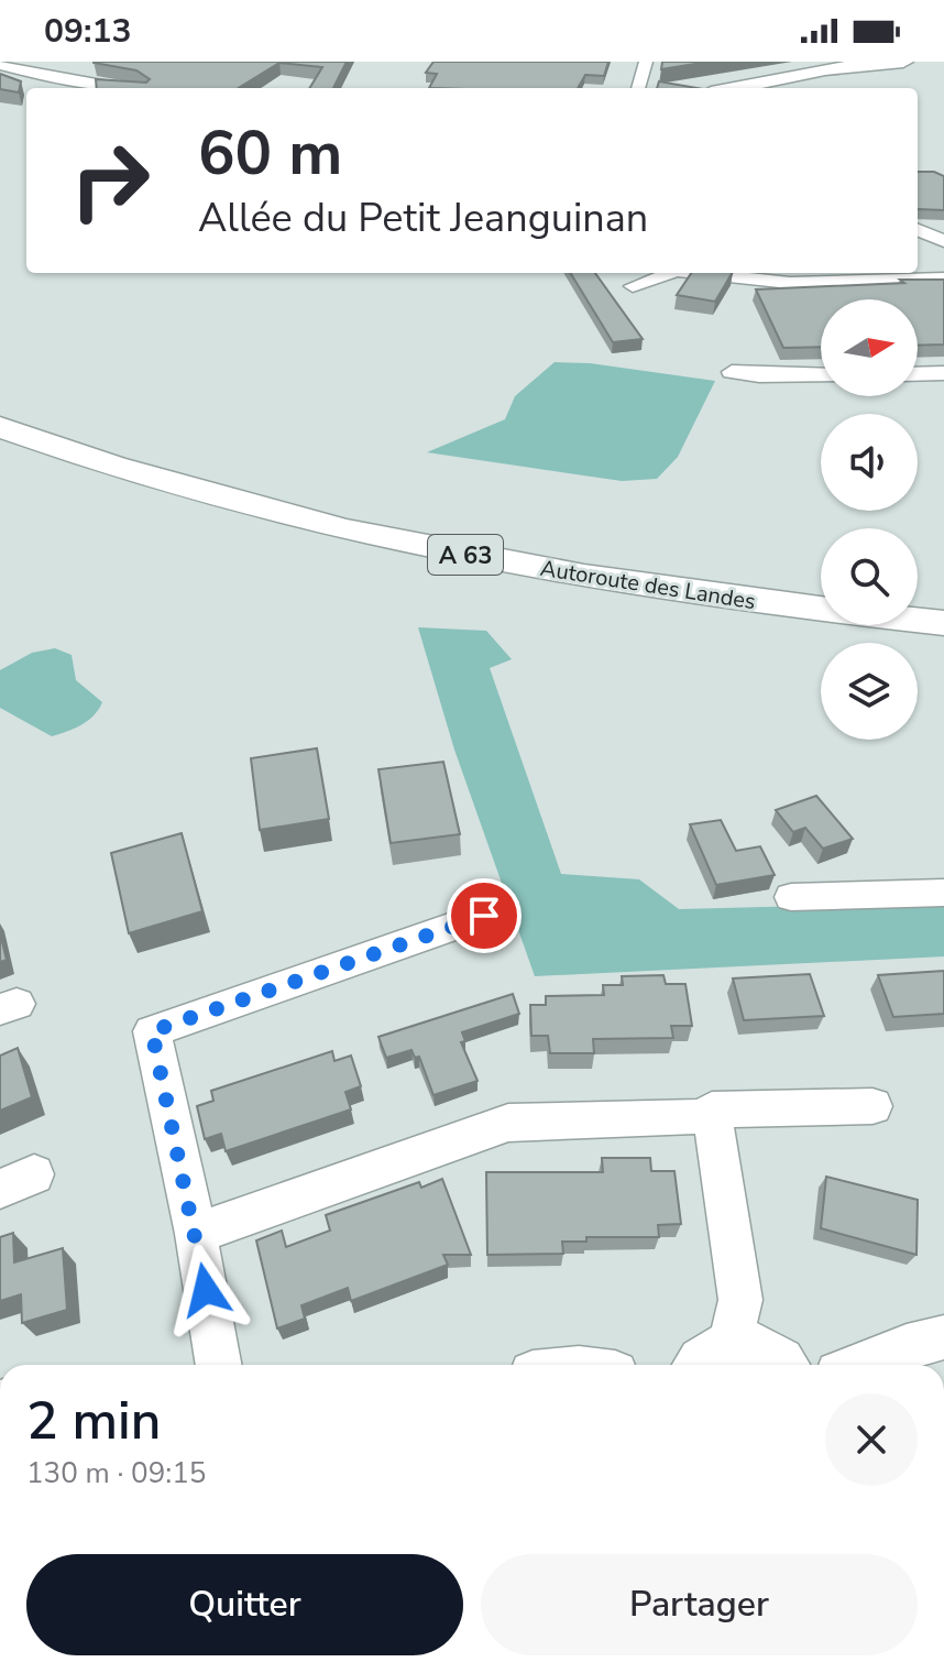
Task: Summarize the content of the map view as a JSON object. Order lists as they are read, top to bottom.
{
  "streets": {
    "main road": ["A 63", "Autoroute des Landes"]
  },
  "north": "right",
  "page": {
    "status": "09:13",
    "turn": ["60 m", "Allée du Petit Jeanguinan"],
    "heading": ["2 min", "130 m · 09:15"],
    "buttons": ["Quitter", "Partager"]
  }
}
